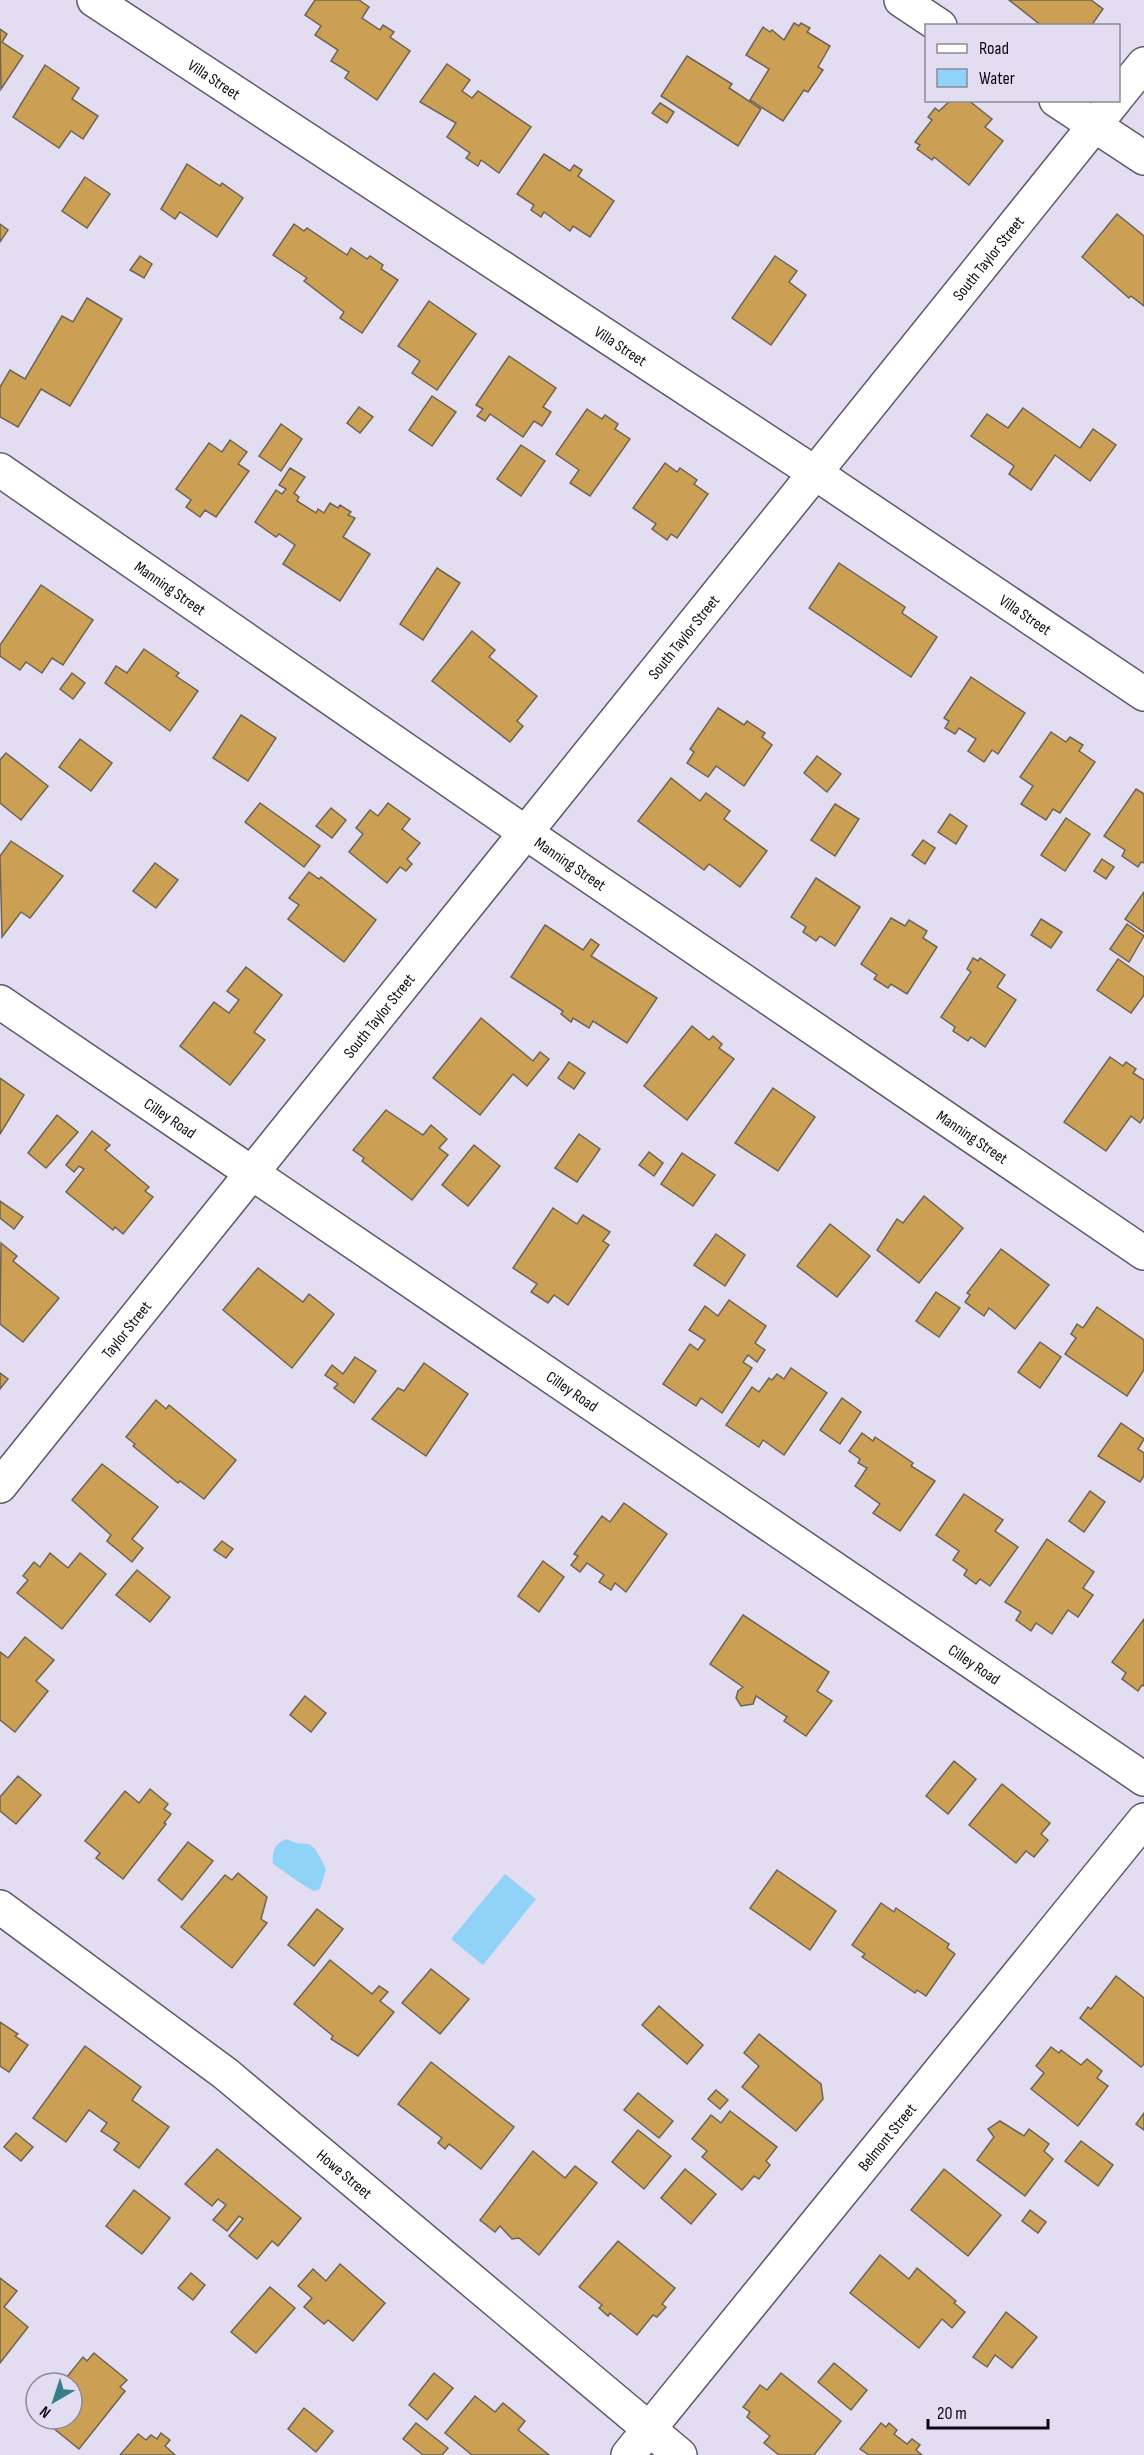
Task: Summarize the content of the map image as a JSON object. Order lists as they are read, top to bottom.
{
  "streets": {
    "street": [
      "Villa Street",
      "South Taylor Street",
      "Manning Street",
      "Cilley Road",
      "Taylor Street",
      "Belmont Street",
      "Howe Street"
    ]
  },
  "crossings": [
    ["Villa Street", "South Taylor Street"],
    ["South Taylor Street", "Manning Street"],
    ["South Taylor Street", "Cilley Road"],
    ["South Taylor Street", "Taylor Street"],
    ["Cilley Road", "Taylor Street"],
    ["Belmont Street", "Howe Street"]
  ],
  "legend": ["Road", "Water"],
  "scale_bar": "20 m",
  "north": "bottom left"
}
